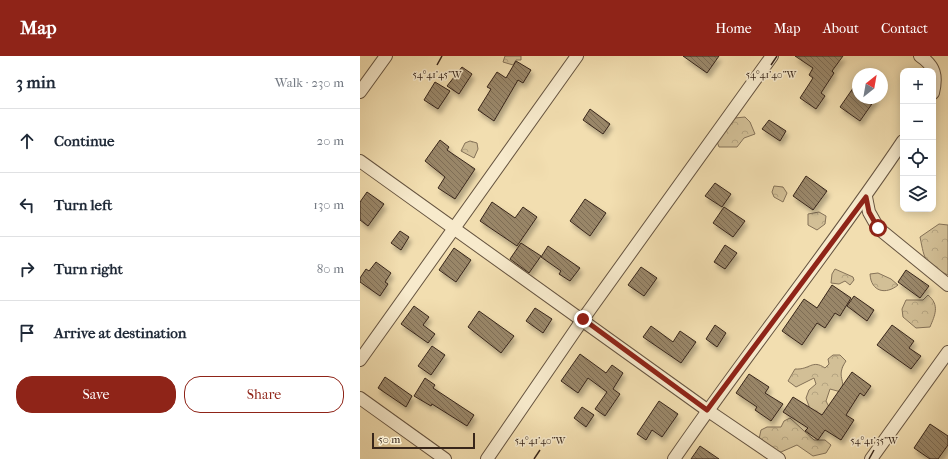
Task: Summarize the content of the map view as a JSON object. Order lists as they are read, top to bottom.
{
  "scale_bar": "50 m",
  "north": "top right",
  "page": {
    "header": "Map",
    "nav": [
      "Home",
      "Map",
      "About",
      "Contact"
    ],
    "heading": ["3 min", "Walk · 230 m"],
    "map_buttons": ["+", "−"],
    "list": [
      ["Continue", "20 m"],
      ["Turn left", "130 m"],
      ["Turn right", "80 m"],
      "Arrive at destination"
    ],
    "buttons": ["Save", "Share"],
    "scale": "50 m"
  },
  "coordinates": ["54°41'45\"W", "54°41'40\"W", "54°41'35\"W"]
}
